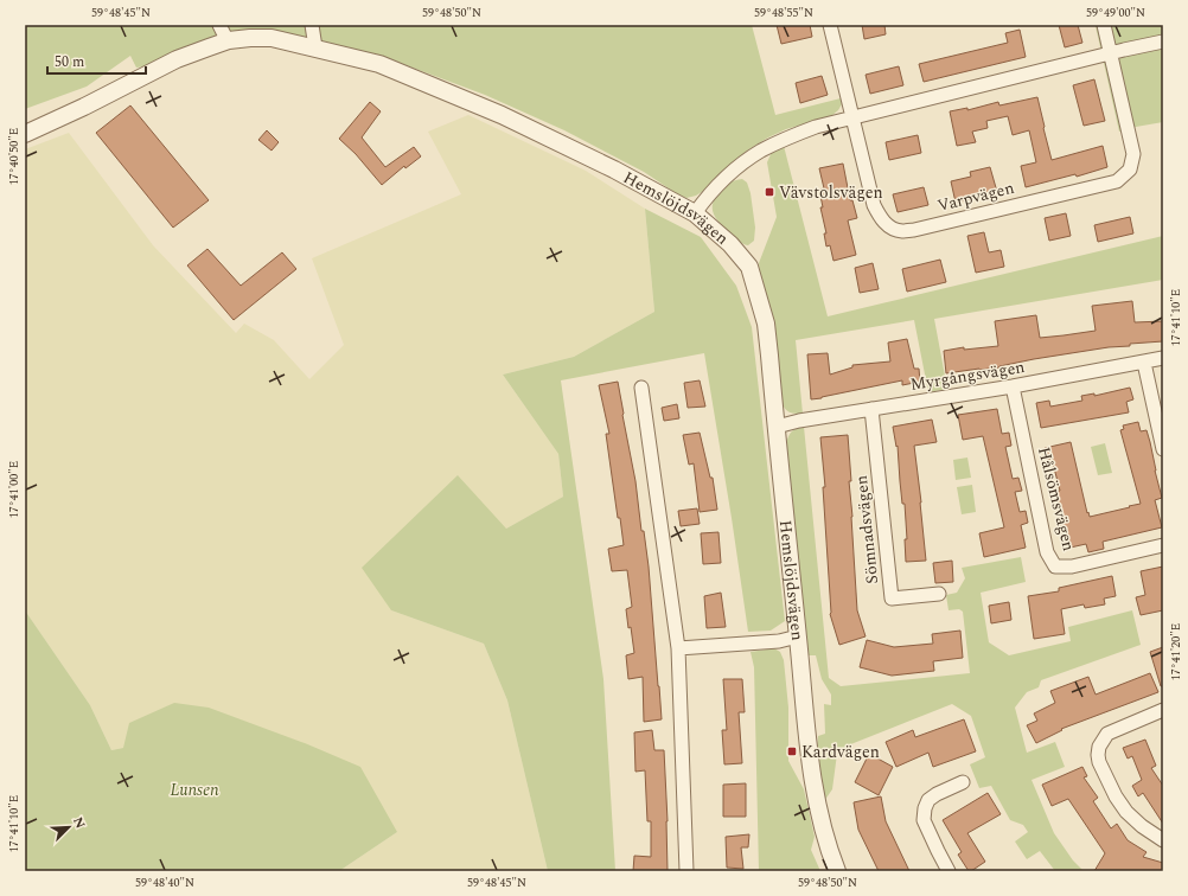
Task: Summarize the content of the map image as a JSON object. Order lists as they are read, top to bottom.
{
  "streets": {
    "street": [
      "Varpvägen",
      "Hemslöjdsvägen",
      "Myrgångsvägen",
      "Hålsömsvägen",
      "Sömnadsvägen"
    ]
  },
  "crossings": [
    ["Hemslöjdsvägen", "Myrgångsvägen"],
    ["Myrgångsvägen", "Hålsömsvägen"],
    ["Myrgångsvägen", "Sömnadsvägen"]
  ],
  "parks": ["Lunsen"],
  "places": {
    "transit": ["Vävstolsvägen", "Kardvägen"]
  },
  "scale_bar": "50 m",
  "north": "top right",
  "coordinates": [
    "59°48'45\"N",
    "59°48'50\"N",
    "59°48'55\"N",
    "59°49'00\"N",
    "17°40'50\"E",
    "17°41'10\"E",
    "17°41'00\"E",
    "17°41'20\"E",
    "59°48'40\"N"
  ]
}
